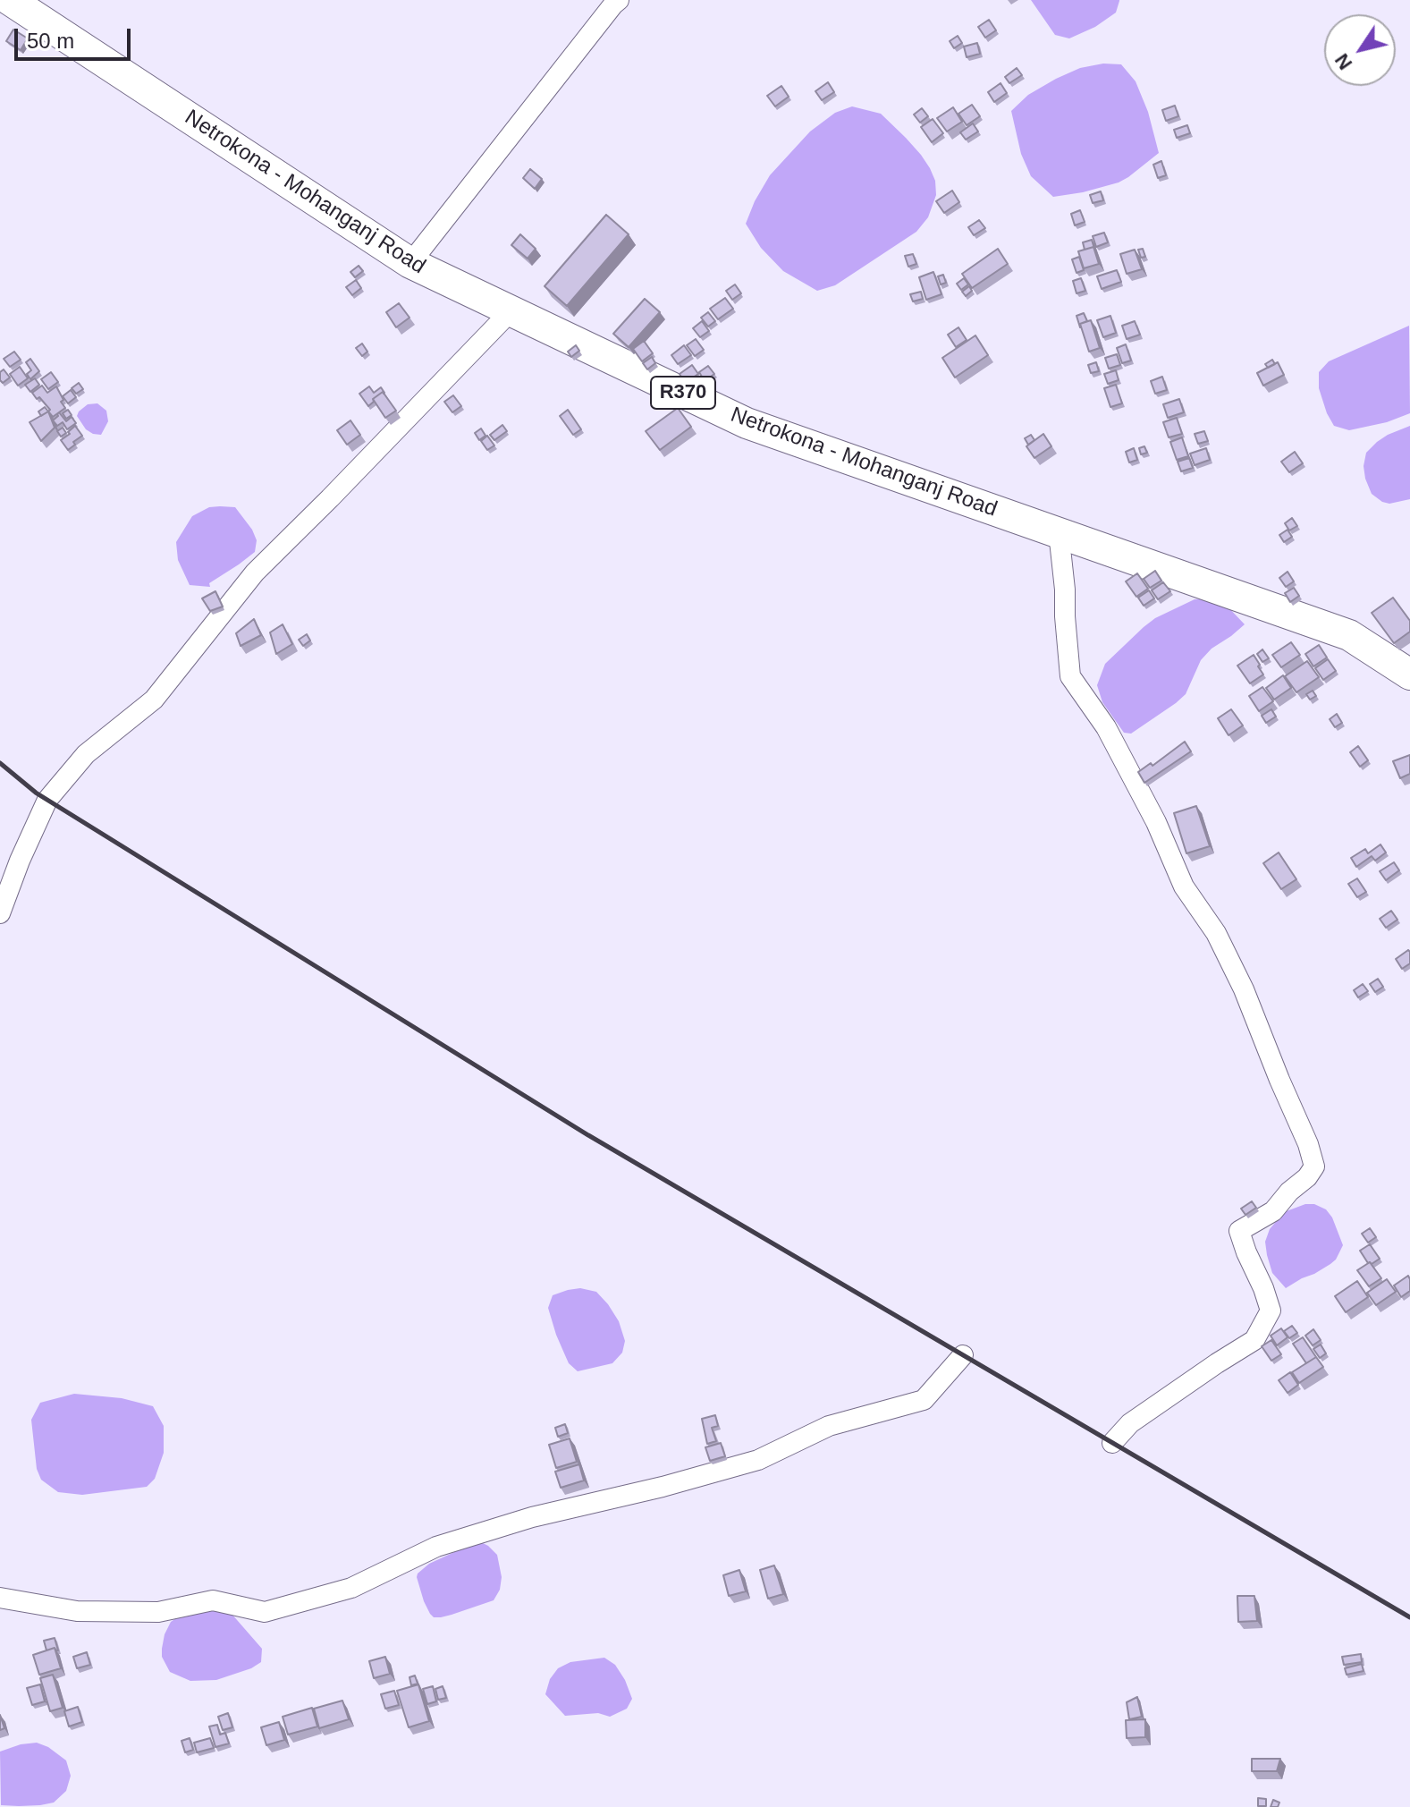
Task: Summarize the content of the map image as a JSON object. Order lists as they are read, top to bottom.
{
  "streets": {
    "main road": ["Netrokona - Mohanganj Road", "R370"]
  },
  "scale_bar": "50 m",
  "north": "bottom left"
}
